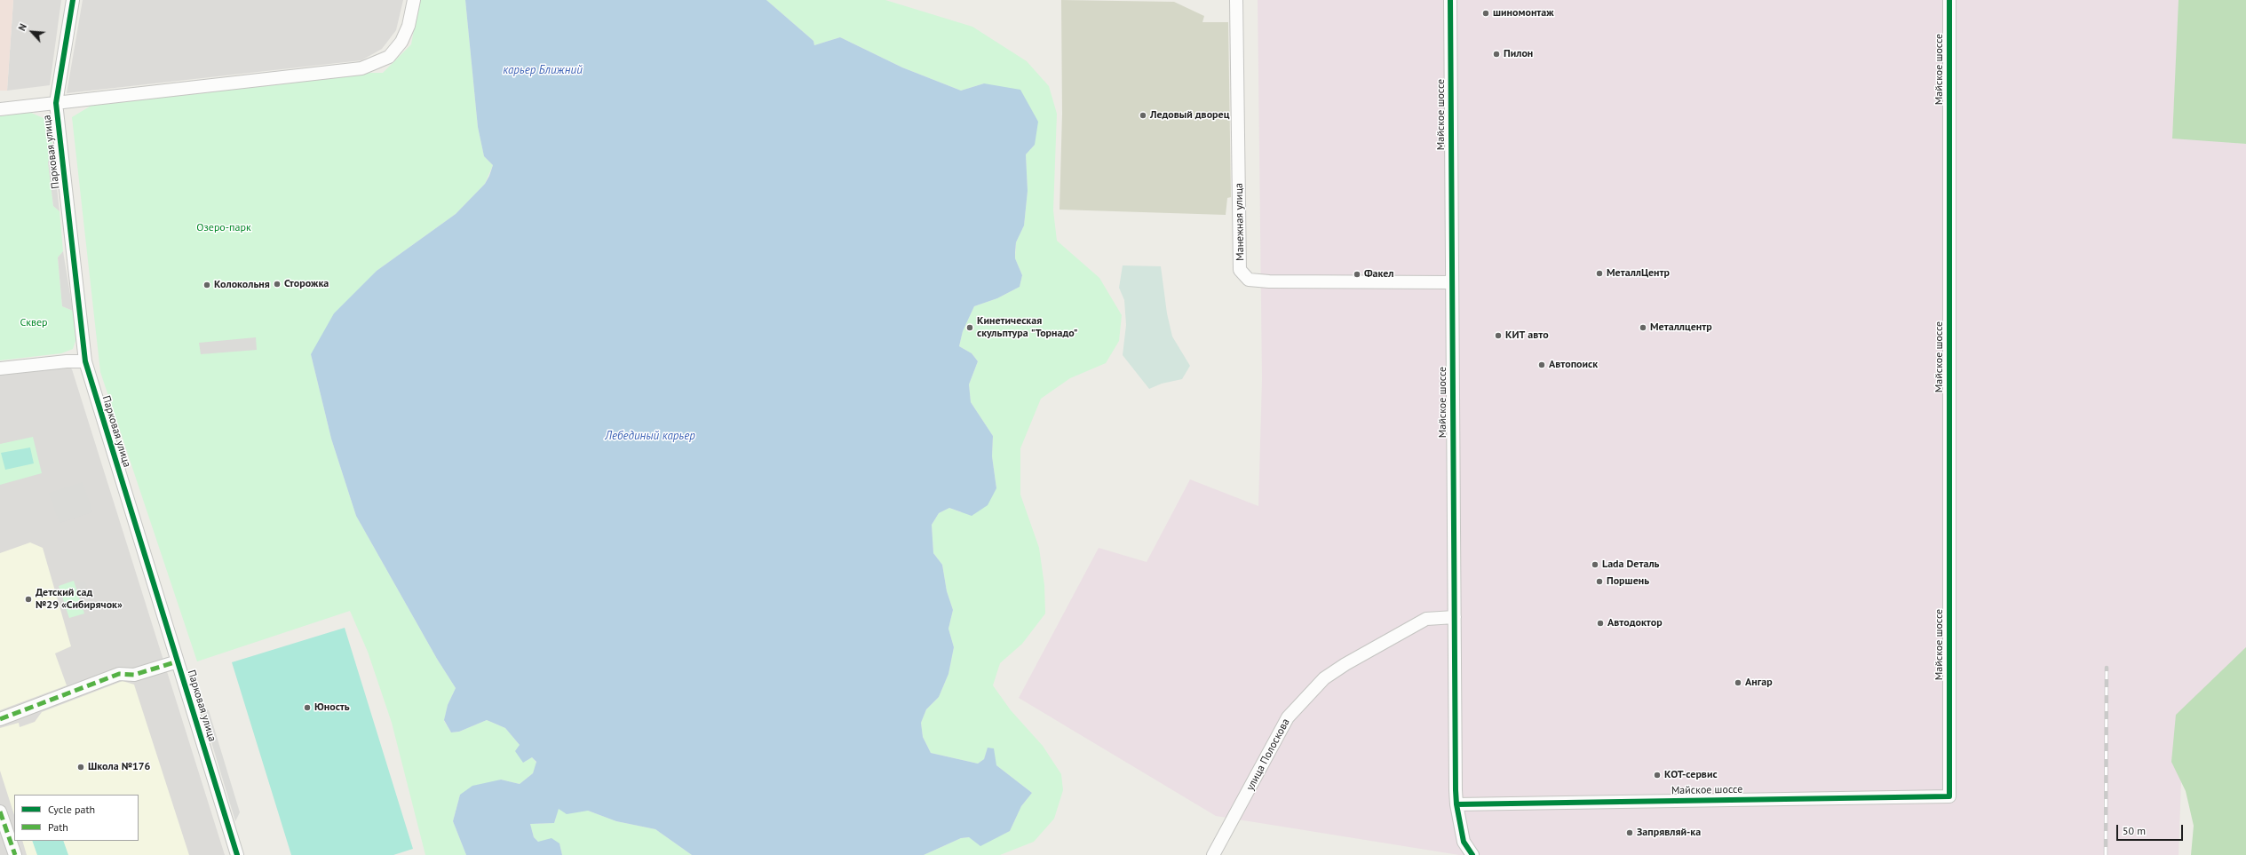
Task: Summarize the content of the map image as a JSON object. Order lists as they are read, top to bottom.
{
  "streets": {
    "street": [
      "Майское шоссе",
      "Парковая улица",
      "Манежная улица",
      "улица Полоскова"
    ]
  },
  "crossings": [
    ["Майское шоссе", "Манежная улица"],
    ["Майское шоссе", "улица Полоскова"]
  ],
  "water": ["карьер Ближний", "Лебединый карьер"],
  "parks": ["Озеро-парк", "Сквер"],
  "places": [
    "шиномонтаж",
    "Пилон",
    "Ледовый дворец",
    "МеталлЦентр",
    "Факел",
    "Сторожка",
    "Колокольня",
    "Кинетическая скульптура \"Торнадо\"",
    "Металлцентр",
    "КИТ авто",
    "Автопоиск",
    "Lada Dеталь",
    "Поршень",
    "Детский сад №29 «Сибирячок»",
    "Автодоктор",
    "Ангар",
    "Юность",
    "Школа №176",
    "КОТ-сервис",
    "Запрявляй-ка"
  ],
  "legend": ["Cycle path", "Path"],
  "scale_bar": "50 m",
  "north": "top left"
}
